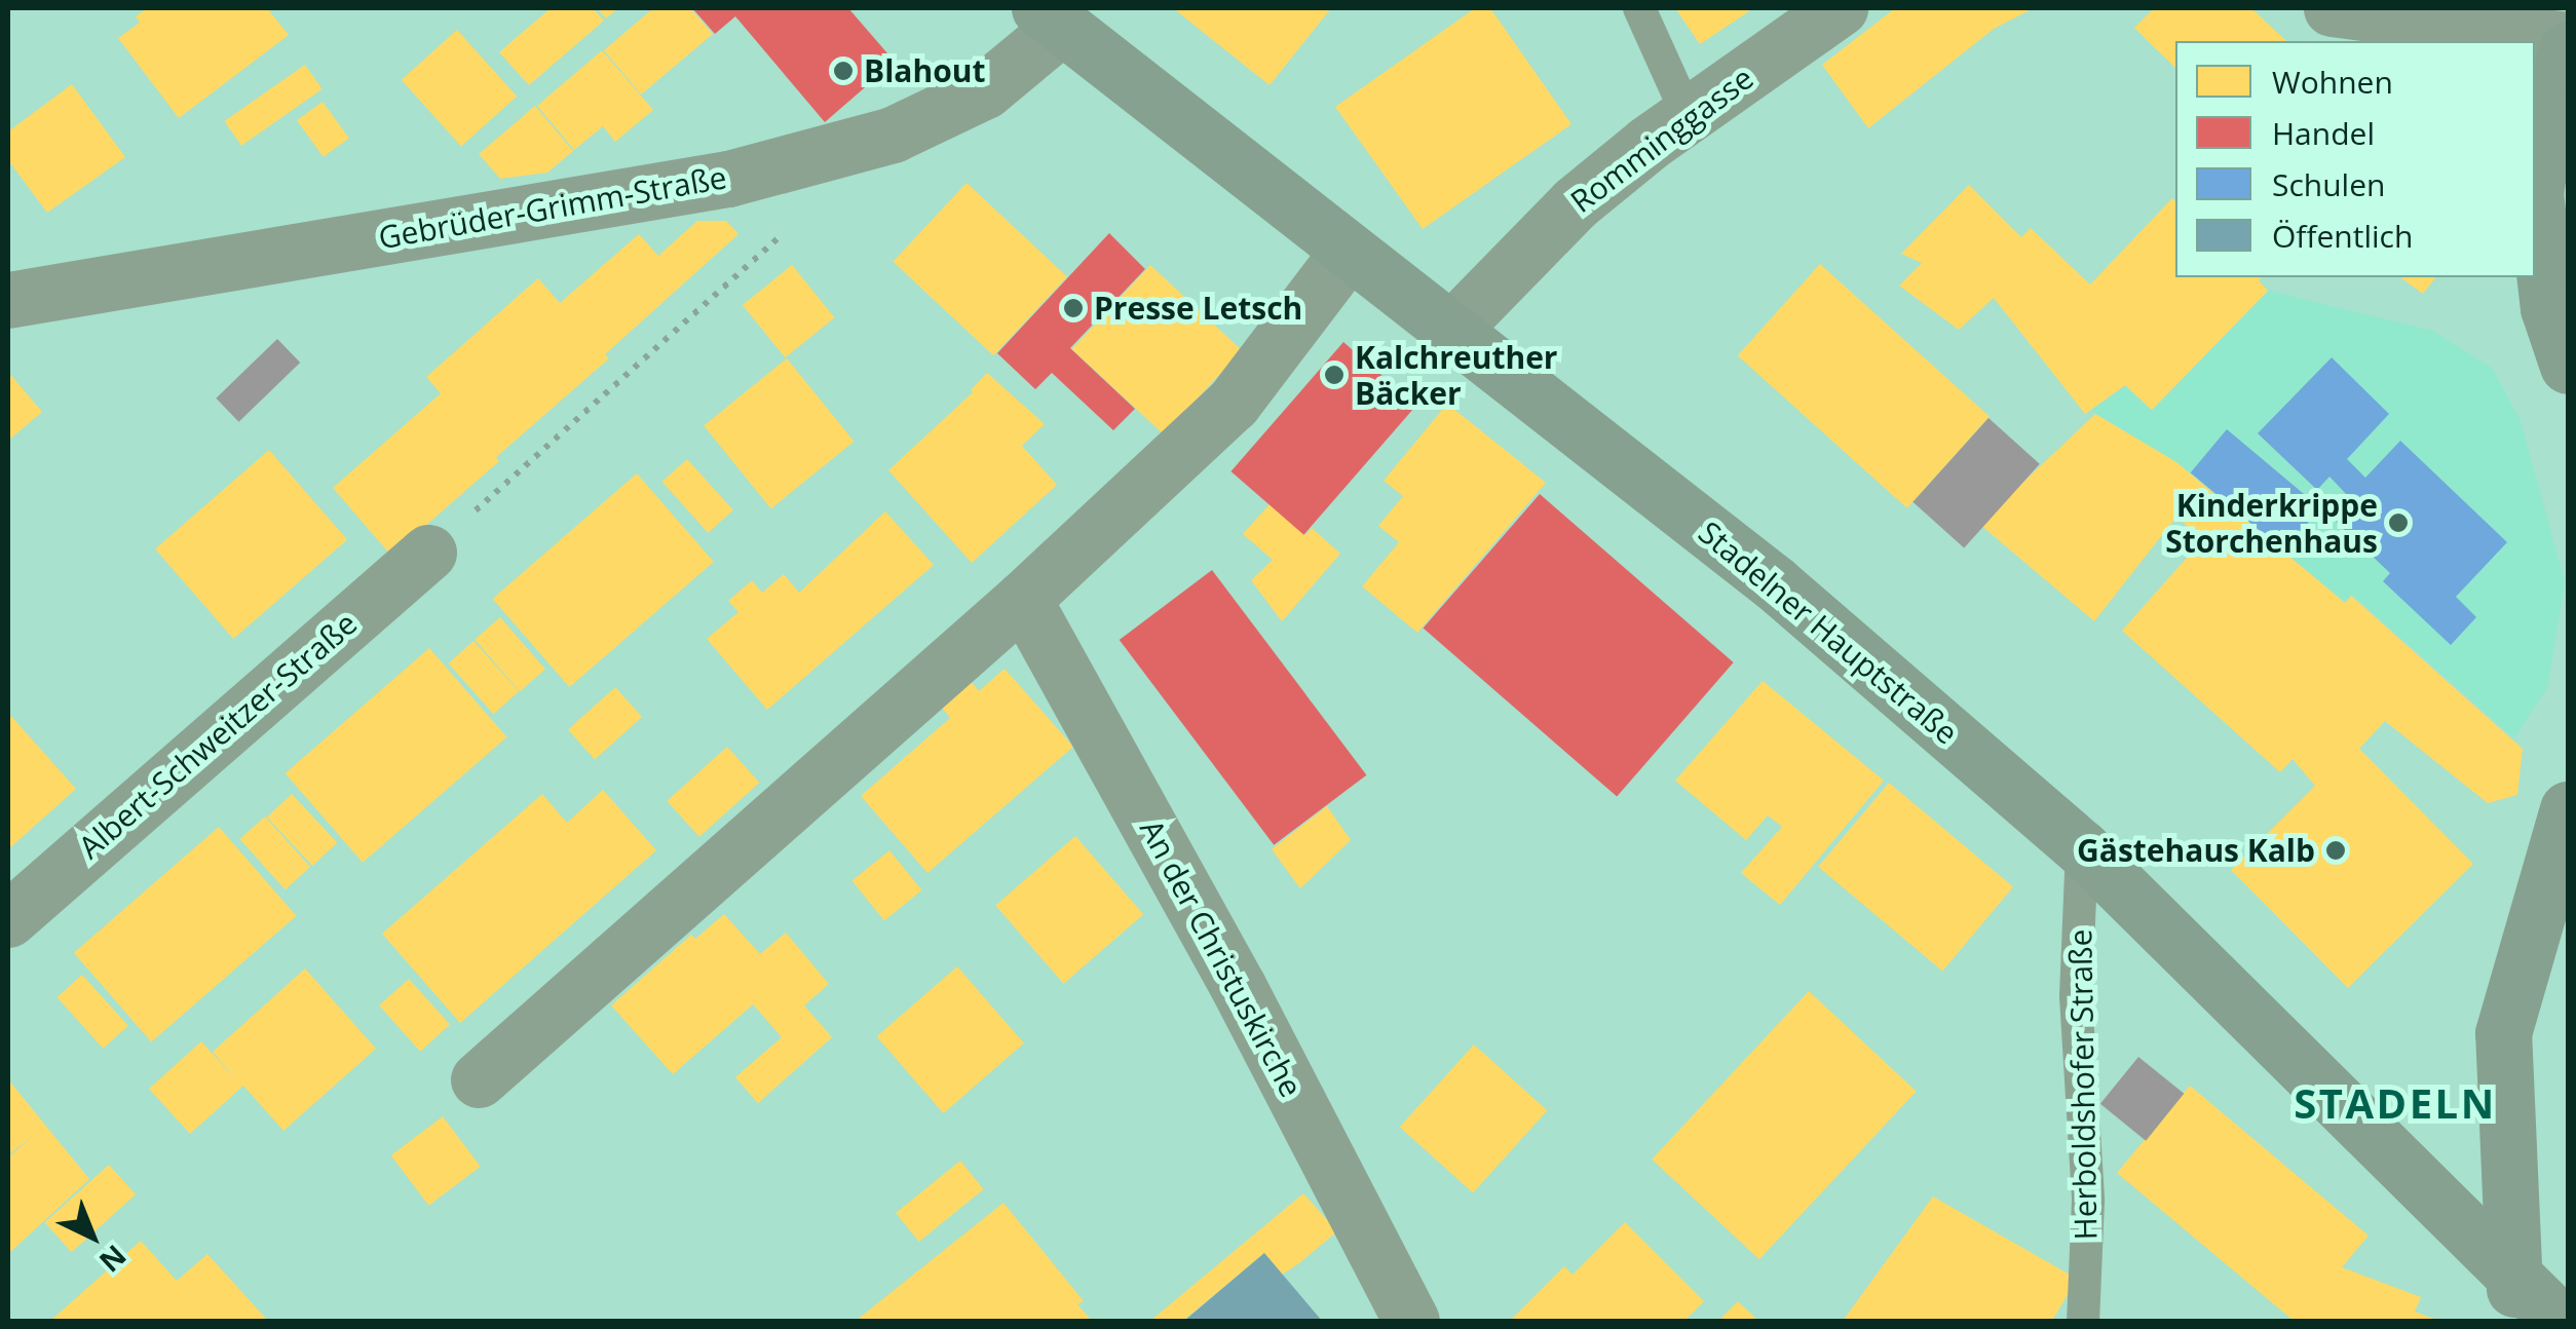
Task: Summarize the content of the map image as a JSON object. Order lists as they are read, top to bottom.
{
  "streets": {
    "main road": ["Stadelner Hauptstraße"],
    "street": [
      "Romminggasse",
      "Gebrüder-Grimm-Straße",
      "Albert-Schweitzer-Straße",
      "An der Christuskirche"
    ],
    "lane": ["Herboldshofer Straße"]
  },
  "crossings": [
    ["Romminggasse", "Stadelner Hauptstraße"],
    ["Gebrüder-Grimm-Straße", "Stadelner Hauptstraße"],
    ["Stadelner Hauptstraße", "Herboldshofer Straße"]
  ],
  "districts": ["STADELN"],
  "places": [
    "Blahout",
    "Presse Letsch",
    "Kalchreuther Bäcker",
    "Kinderkrippe Storchenhaus",
    "Gästehaus Kalb"
  ],
  "legend": [
    "Wohnen",
    "Handel",
    "Schulen",
    "Öffentlich"
  ],
  "north": "bottom right"
}
